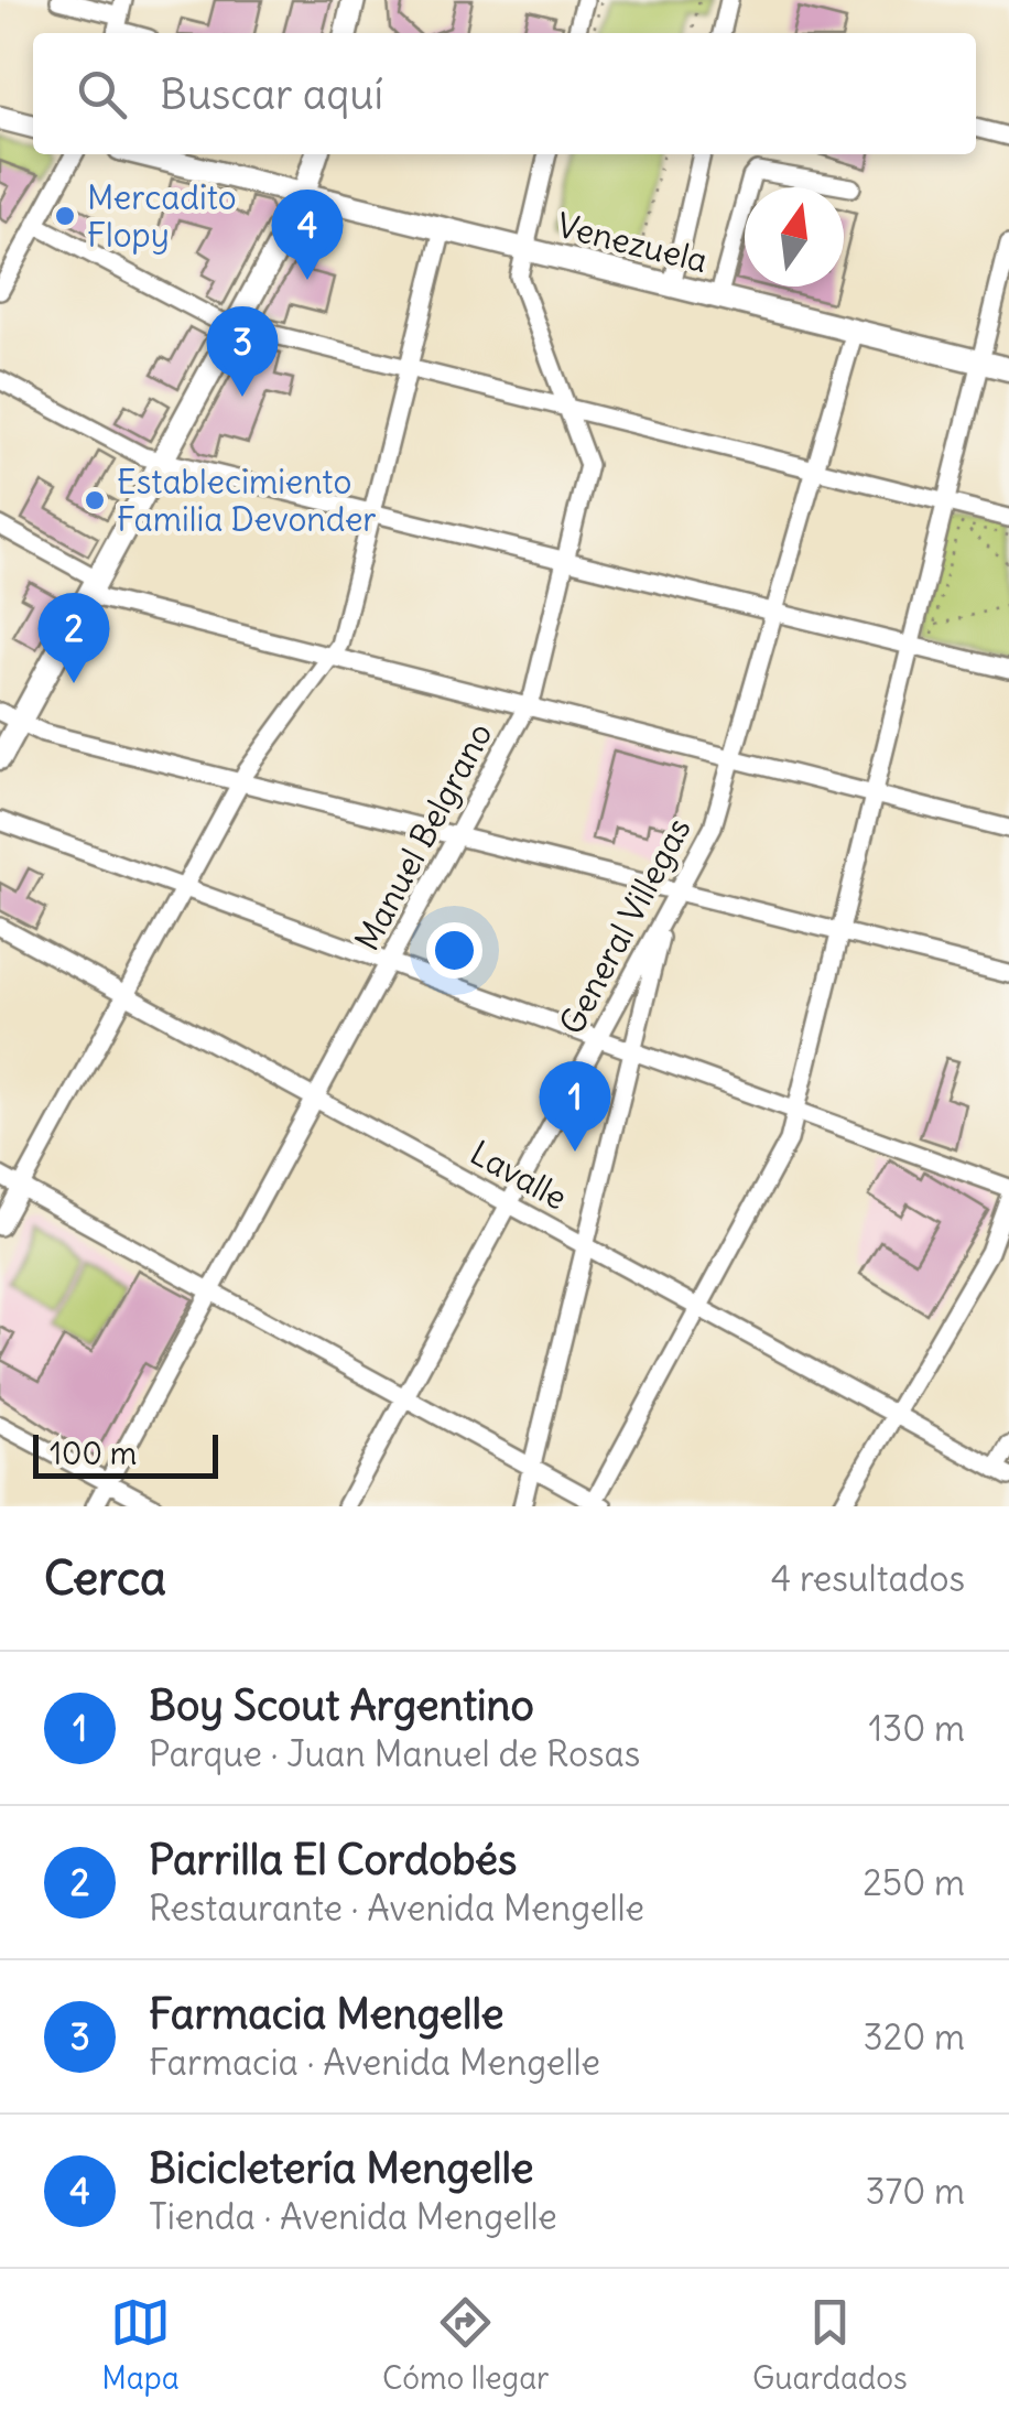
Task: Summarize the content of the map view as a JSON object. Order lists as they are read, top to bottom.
{
  "streets": {
    "main road": ["Venezuela"],
    "street": ["Manuel Belgrano", "General Villegas", "Lavalle"]
  },
  "crossings": [
    ["Venezuela", "Manuel Belgrano"],
    ["Venezuela", "General Villegas"],
    ["Manuel Belgrano", "Lavalle"],
    ["General Villegas", "Lavalle"]
  ],
  "places": ["Mercadito Flopy", "Establecimiento Familia Devonder"],
  "scale_bar": "100 m",
  "north": "top",
  "page": {
    "search": "Buscar aquí",
    "pins": [
      "4",
      "3",
      "2",
      "1"
    ],
    "scale": "100 m",
    "heading": ["Cerca", "4 resultados"],
    "list": [
      {
        "mark": "1",
        "name": "Boy Scout Argentino",
        "note": "Parque · Juan Manuel de Rosas",
        "value": "130 m"
      },
      {
        "mark": "2",
        "name": "Parrilla El Cordobés",
        "note": "Restaurante · Avenida Mengelle",
        "value": "250 m"
      },
      {
        "mark": "3",
        "name": "Farmacia Mengelle",
        "note": "Farmacia · Avenida Mengelle",
        "value": "320 m"
      },
      {
        "mark": "4",
        "name": "Bicicletería Mengelle",
        "note": "Tienda · Avenida Mengelle",
        "value": "370 m"
      }
    ],
    "nav": ["Mapa", "Cómo llegar", "Guardados"]
  }
}
